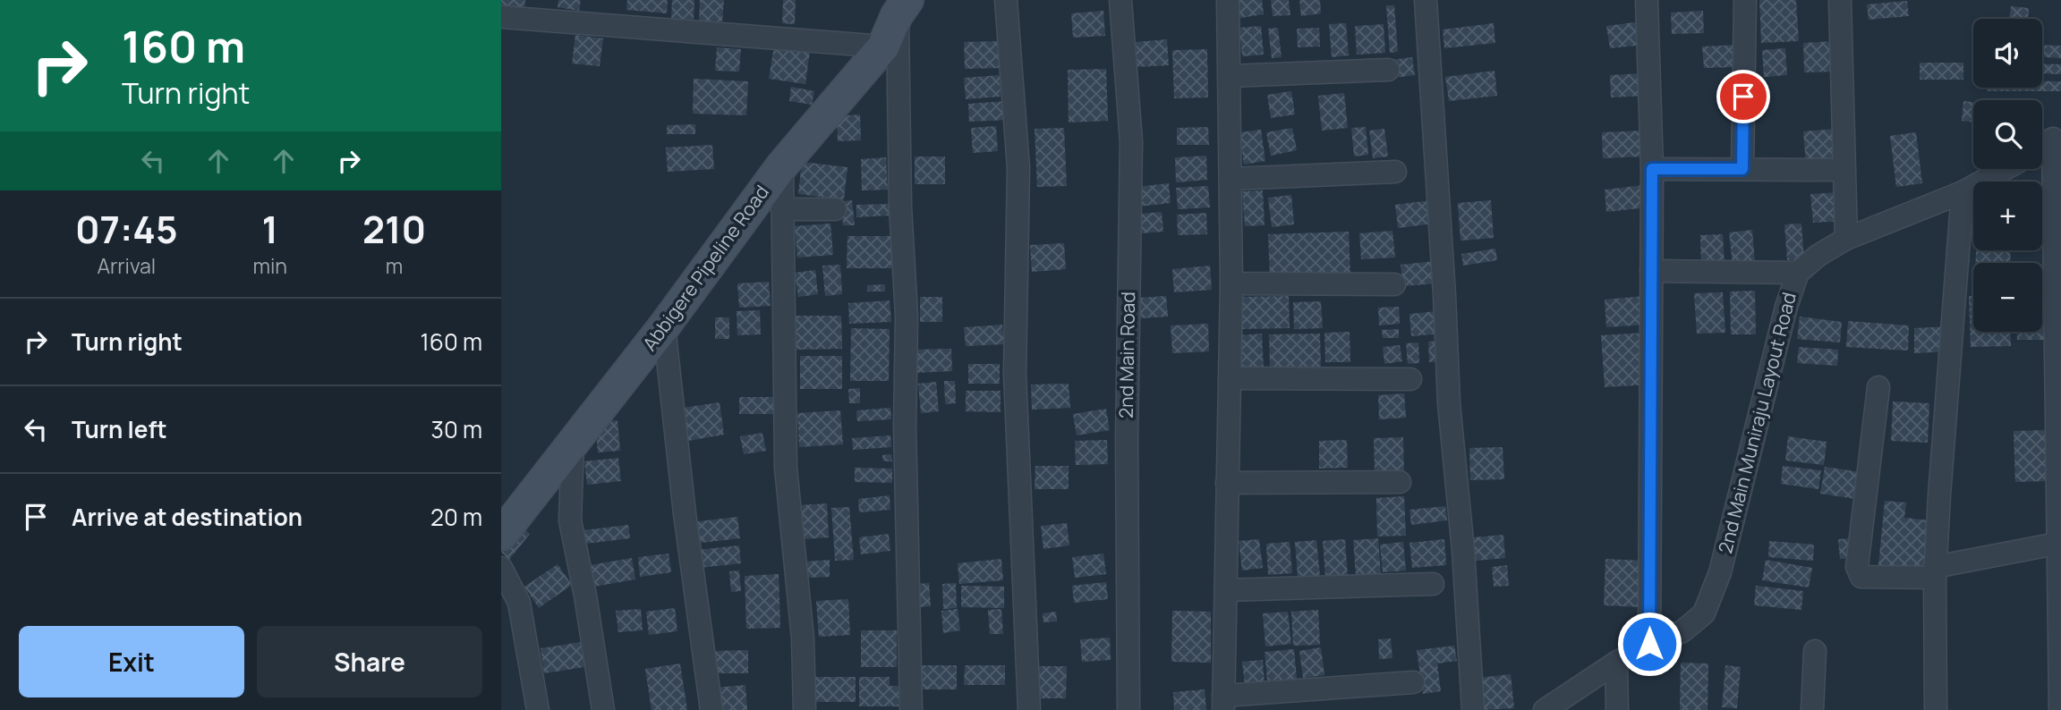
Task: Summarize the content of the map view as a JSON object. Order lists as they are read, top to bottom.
{
  "streets": {
    "street": ["Abbigere Pipeline Road", "2nd Main Road", "2nd Main Muniraju Layout Road"]
  },
  "page": {
    "turn": ["160 m", "Turn right"],
    "map_buttons": ["+", "−"],
    "eta": [
      "07:45",
      "Arrival",
      "1",
      "min",
      "210",
      "m"
    ],
    "list": [
      {
        "name": "Turn right",
        "value": "160 m"
      },
      {
        "name": "Turn left",
        "value": "30 m"
      },
      {
        "name": "Arrive at destination",
        "value": "20 m"
      }
    ],
    "buttons": ["Exit", "Share"]
  }
}
